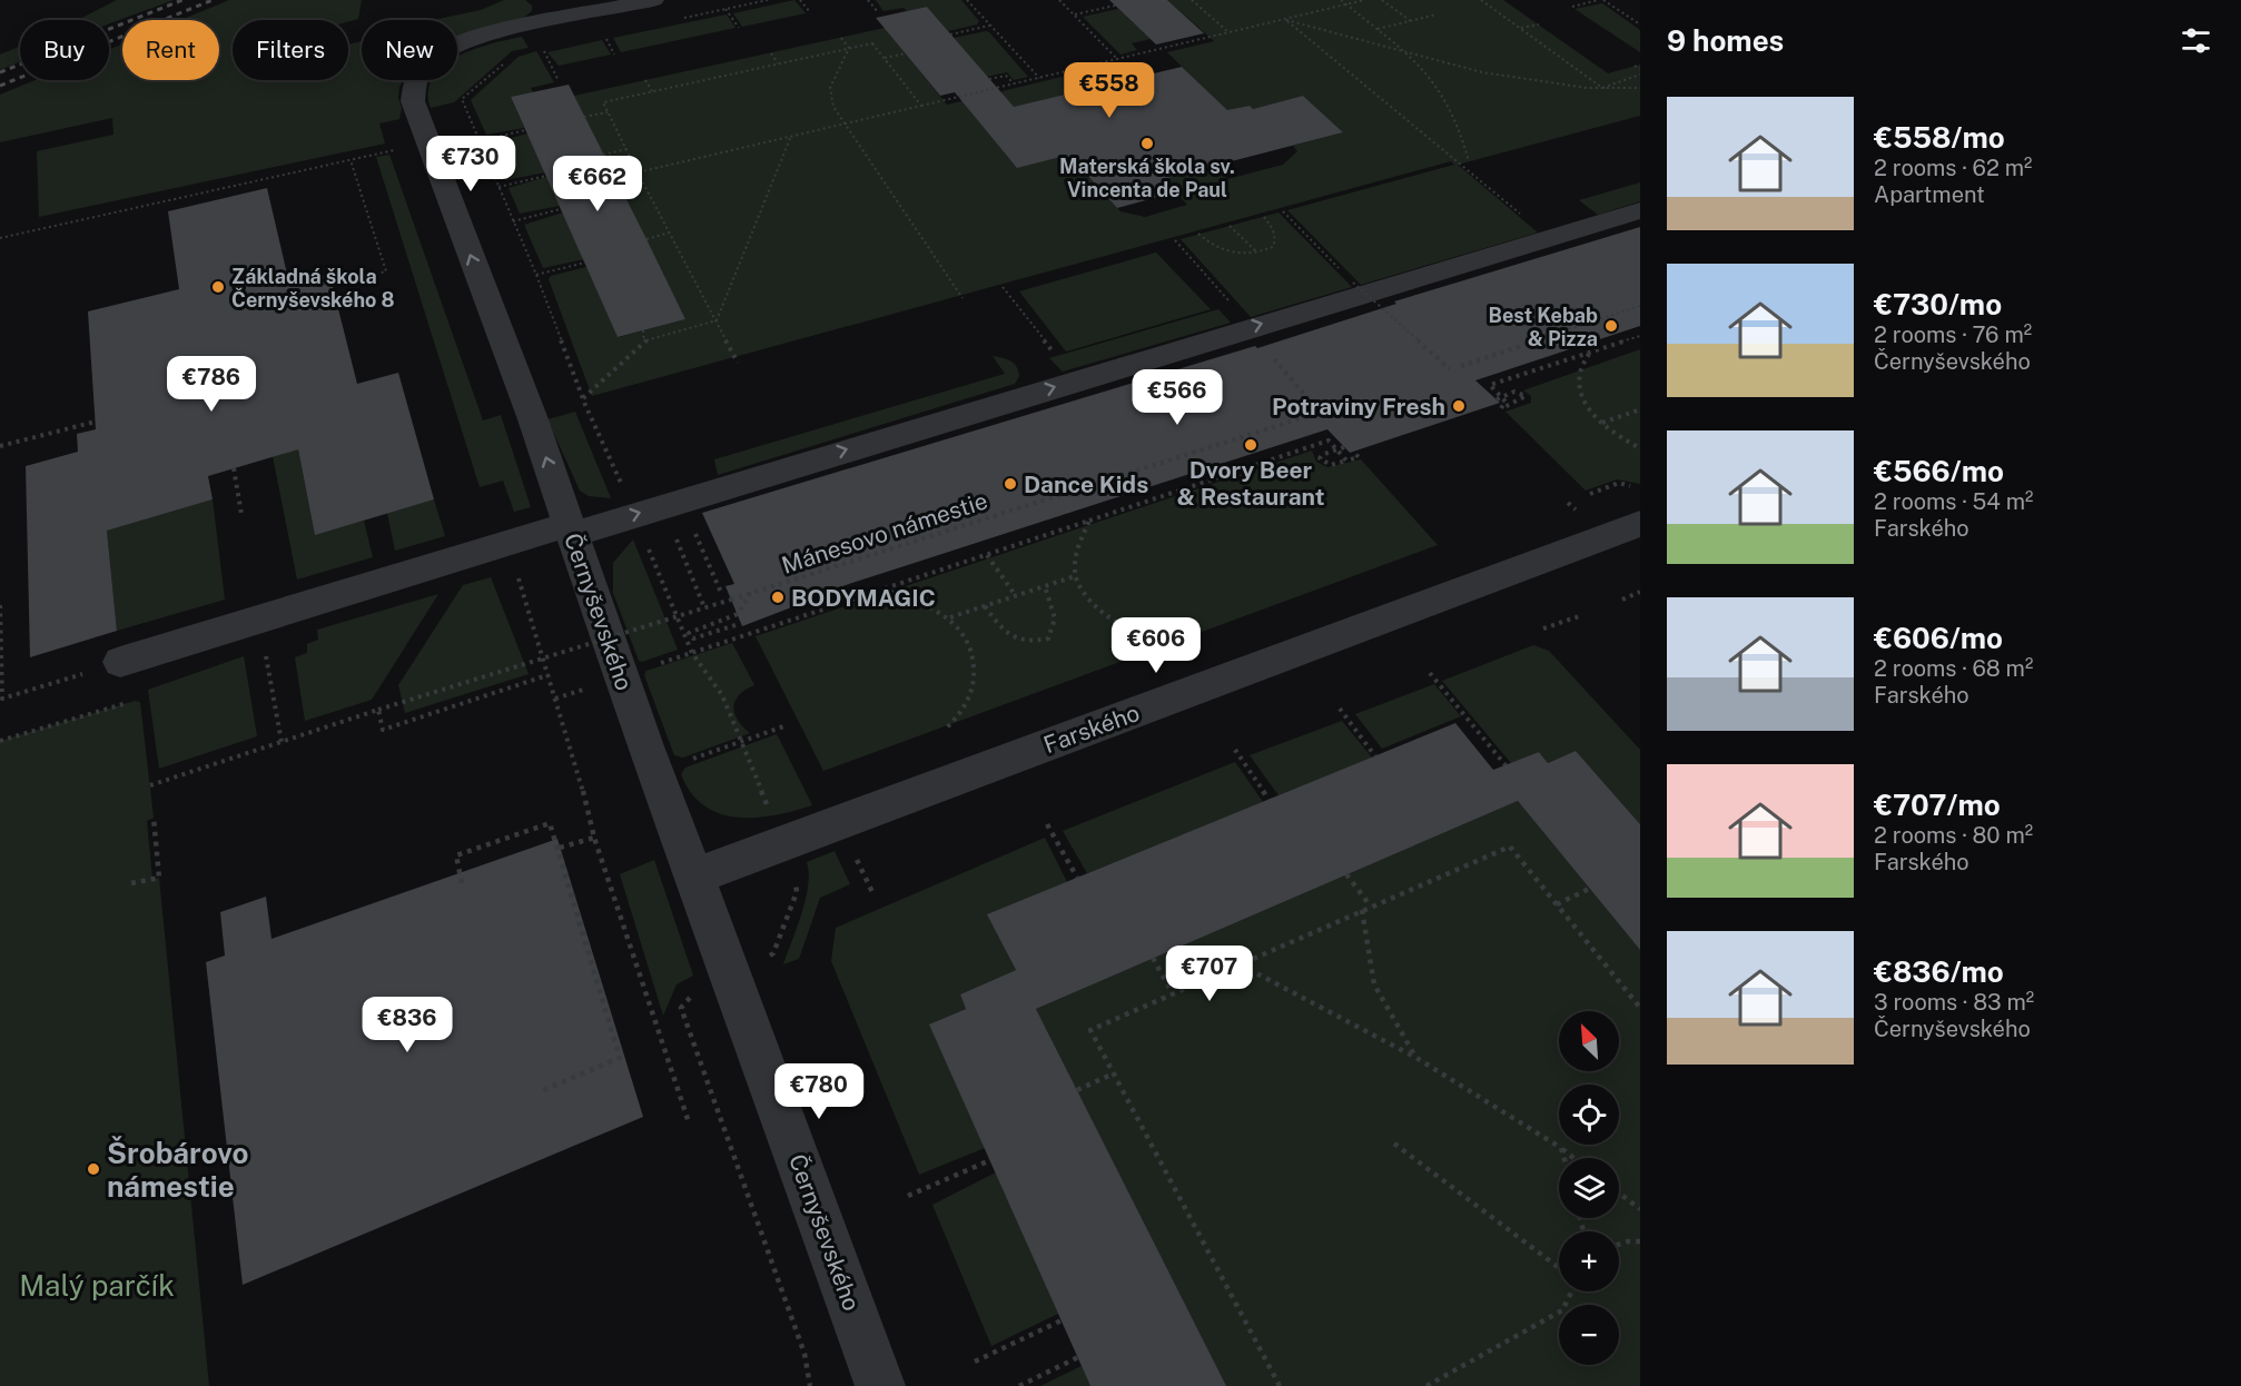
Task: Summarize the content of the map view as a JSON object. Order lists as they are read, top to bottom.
{
  "streets": {
    "street": ["Černyševského", "Farského"],
    "path": ["Mánesovo námestie"]
  },
  "crossings": [
    ["Černyševského", "Farského"]
  ],
  "parks": ["Malý parčík"],
  "places": [
    "Materská škola sv. Vincenta de Paul",
    "Základná škola Černyševského 8",
    "Best Kebab & Pizza",
    "Potraviny Fresh",
    "Dvory Beer & Restaurant",
    "Dance Kids",
    "BODYMAGIC",
    "Šrobárovo námestie"
  ],
  "north": "top left",
  "page": {
    "heading": "9 homes",
    "chip": [
      "Buy",
      "Rent",
      "Filters",
      "New"
    ],
    "price": [
      "€558",
      "€730",
      "€662",
      "€786",
      "€566",
      "€606",
      "€707",
      "€836",
      "€780"
    ],
    "list": [
      {
        "name": "€558/mo",
        "note": "2 rooms · 62 m² · Apartment"
      },
      {
        "name": "€730/mo",
        "note": "2 rooms · 76 m² · Černyševského"
      },
      {
        "name": "€566/mo",
        "note": "2 rooms · 54 m² · Farského"
      },
      {
        "name": "€606/mo",
        "note": "2 rooms · 68 m² · Farského"
      },
      {
        "name": "€707/mo",
        "note": "2 rooms · 80 m² · Farského"
      },
      {
        "name": "€836/mo",
        "note": "3 rooms · 83 m² · Černyševského"
      }
    ],
    "map_buttons": ["+", "−"]
  }
}
